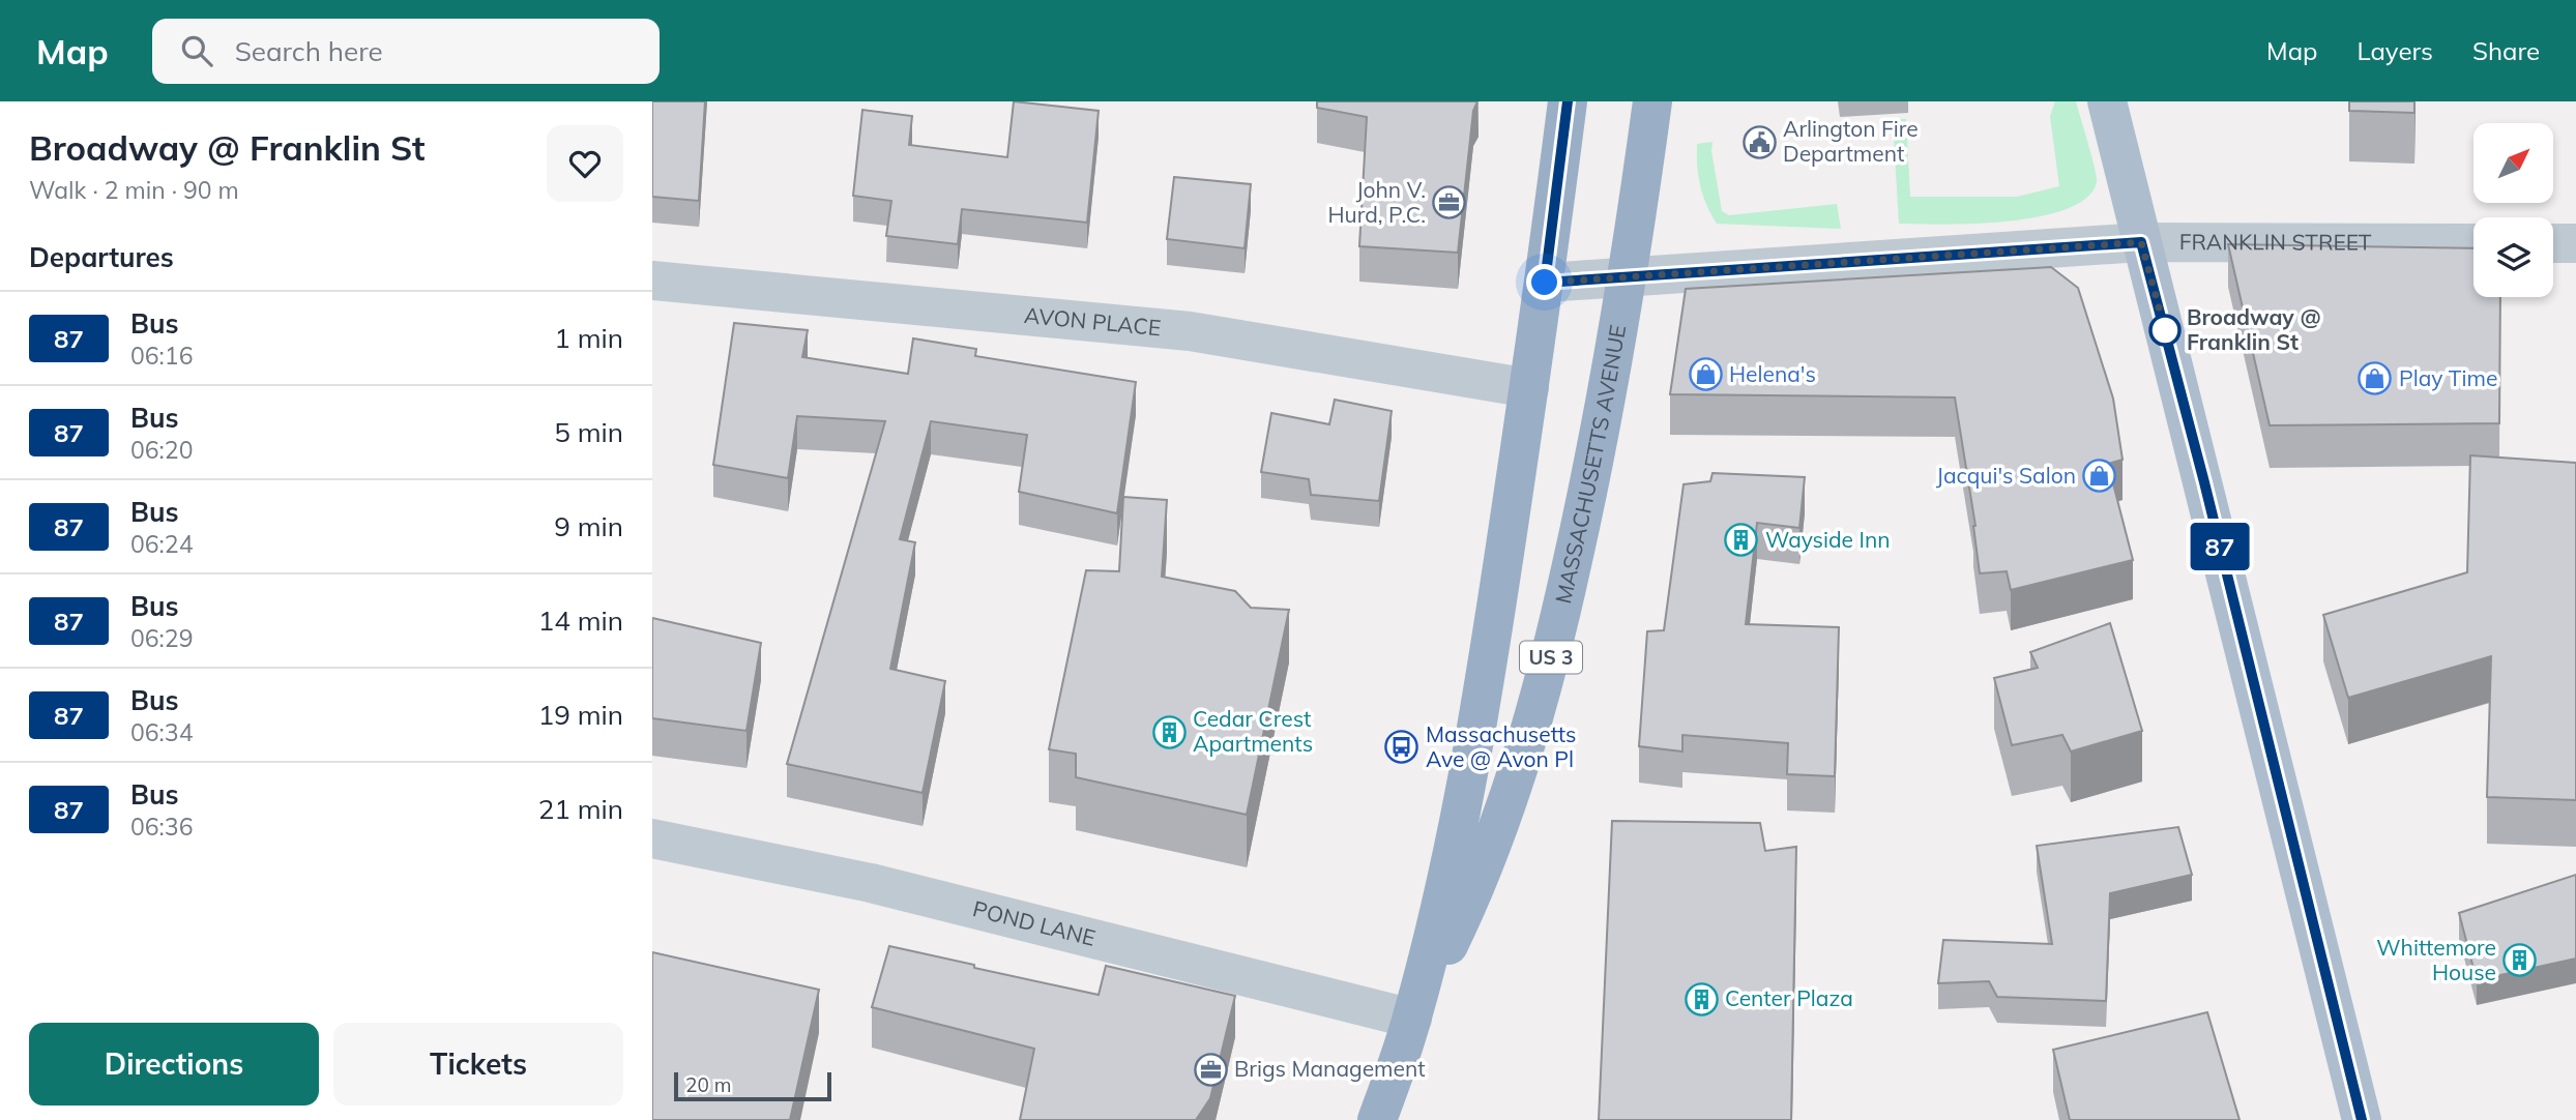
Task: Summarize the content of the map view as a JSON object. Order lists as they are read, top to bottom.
{
  "streets": {
    "highway": ["MASSACHUSETTS AVENUE", "US 3"],
    "street": ["FRANKLIN STREET", "AVON PLACE", "POND LANE"]
  },
  "crossings": [
    ["FRANKLIN STREET", "MASSACHUSETTS AVENUE"],
    ["AVON PLACE", "MASSACHUSETTS AVENUE"],
    ["MASSACHUSETTS AVENUE", "POND LANE"]
  ],
  "places": {
    "public building": ["Arlington Fire Department"],
    "office": ["John V. Hurd, P.C.", "Brigs Management"],
    "other": ["Broadway @ Franklin St"],
    "shop": ["Helena's", "Play Time", "Jacqui's Salon"],
    "building": [
      "Wayside Inn",
      "Cedar Crest Apartments",
      "Whittemore House",
      "Center Plaza"
    ],
    "bus stop": ["Massachusetts Ave @ Avon Pl"]
  },
  "lines": ["bus line 87"],
  "scale_bar": "20 m",
  "north": "top right",
  "page": {
    "header": "Map",
    "search": "Search here",
    "nav": ["Map", "Layers", "Share"],
    "heading": [
      ["Broadway @ Franklin St", "Walk · 2 min · 90 m"],
      "Departures"
    ],
    "on_map": "87",
    "list": [
      {
        "mark": "87",
        "name": "Bus",
        "note": "06:16",
        "value": "1 min"
      },
      {
        "mark": "87",
        "name": "Bus",
        "note": "06:20",
        "value": "5 min"
      },
      {
        "mark": "87",
        "name": "Bus",
        "note": "06:24",
        "value": "9 min"
      },
      {
        "mark": "87",
        "name": "Bus",
        "note": "06:29",
        "value": "14 min"
      },
      {
        "mark": "87",
        "name": "Bus",
        "note": "06:34",
        "value": "19 min"
      },
      {
        "mark": "87",
        "name": "Bus",
        "note": "06:36",
        "value": "21 min"
      }
    ],
    "buttons": ["Directions", "Tickets"],
    "scale": "20 m"
  }
}
